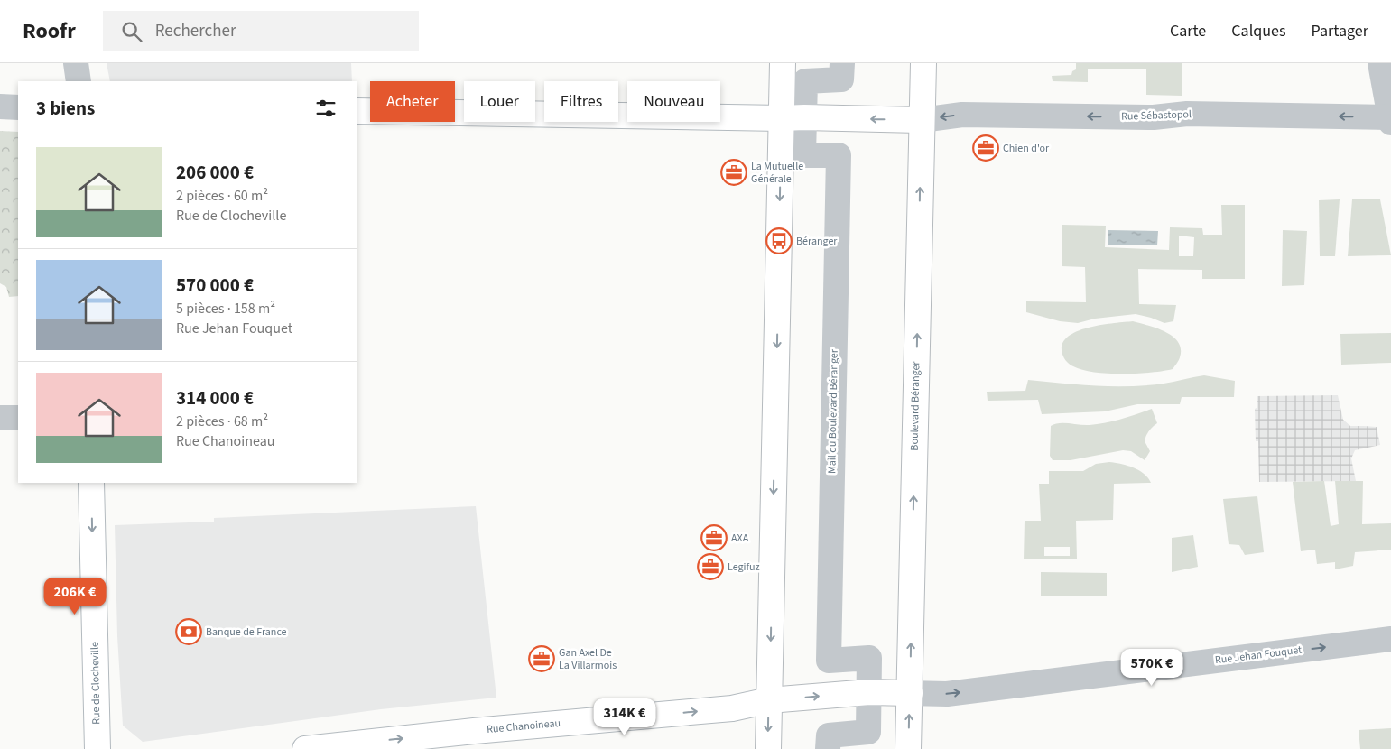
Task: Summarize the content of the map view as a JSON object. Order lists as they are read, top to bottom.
{
  "streets": {
    "main road": ["Boulevard Béranger", "Rue de Clocheville", "Rue Chanoineau"],
    "street": ["Rue Sébastopol", "Mail du Boulevard Béranger", "Rue Jehan Fouquet"]
  },
  "crossings": [
    ["Rue Sébastopol", "Boulevard Béranger"],
    ["Boulevard Béranger", "Rue Jehan Fouquet"],
    ["Boulevard Béranger", "Rue Chanoineau"],
    ["Mail du Boulevard Béranger", "Rue Chanoineau"],
    ["Rue Jehan Fouquet", "Rue Chanoineau"]
  ],
  "one_way": [
    "Rue Sébastopol",
    "Rue Jehan Fouquet",
    "Rue de Clocheville",
    "Rue Chanoineau"
  ],
  "places": {
    "office": [
      "Chien d'or",
      "La Mutuelle Générale",
      "AXA",
      "Legifuz",
      "Gan Axel De La Villarmois"
    ],
    "bus stop": ["Béranger"],
    "bank": ["Banque de France"]
  },
  "page": {
    "header": "Roofr",
    "search": "Rechercher",
    "nav": ["Carte", "Calques", "Partager"],
    "chip": [
      "Acheter",
      "Louer",
      "Filtres",
      "Nouveau"
    ],
    "heading": "3 biens",
    "list": [
      {
        "name": "206 000 €",
        "note": "2 pièces · 60 m² · Rue de Clocheville"
      },
      {
        "name": "570 000 €",
        "note": "5 pièces · 158 m² · Rue Jehan Fouquet"
      },
      {
        "name": "314 000 €",
        "note": "2 pièces · 68 m² · Rue Chanoineau"
      }
    ],
    "price": ["206K €", "570K €", "314K €"]
  }
}
